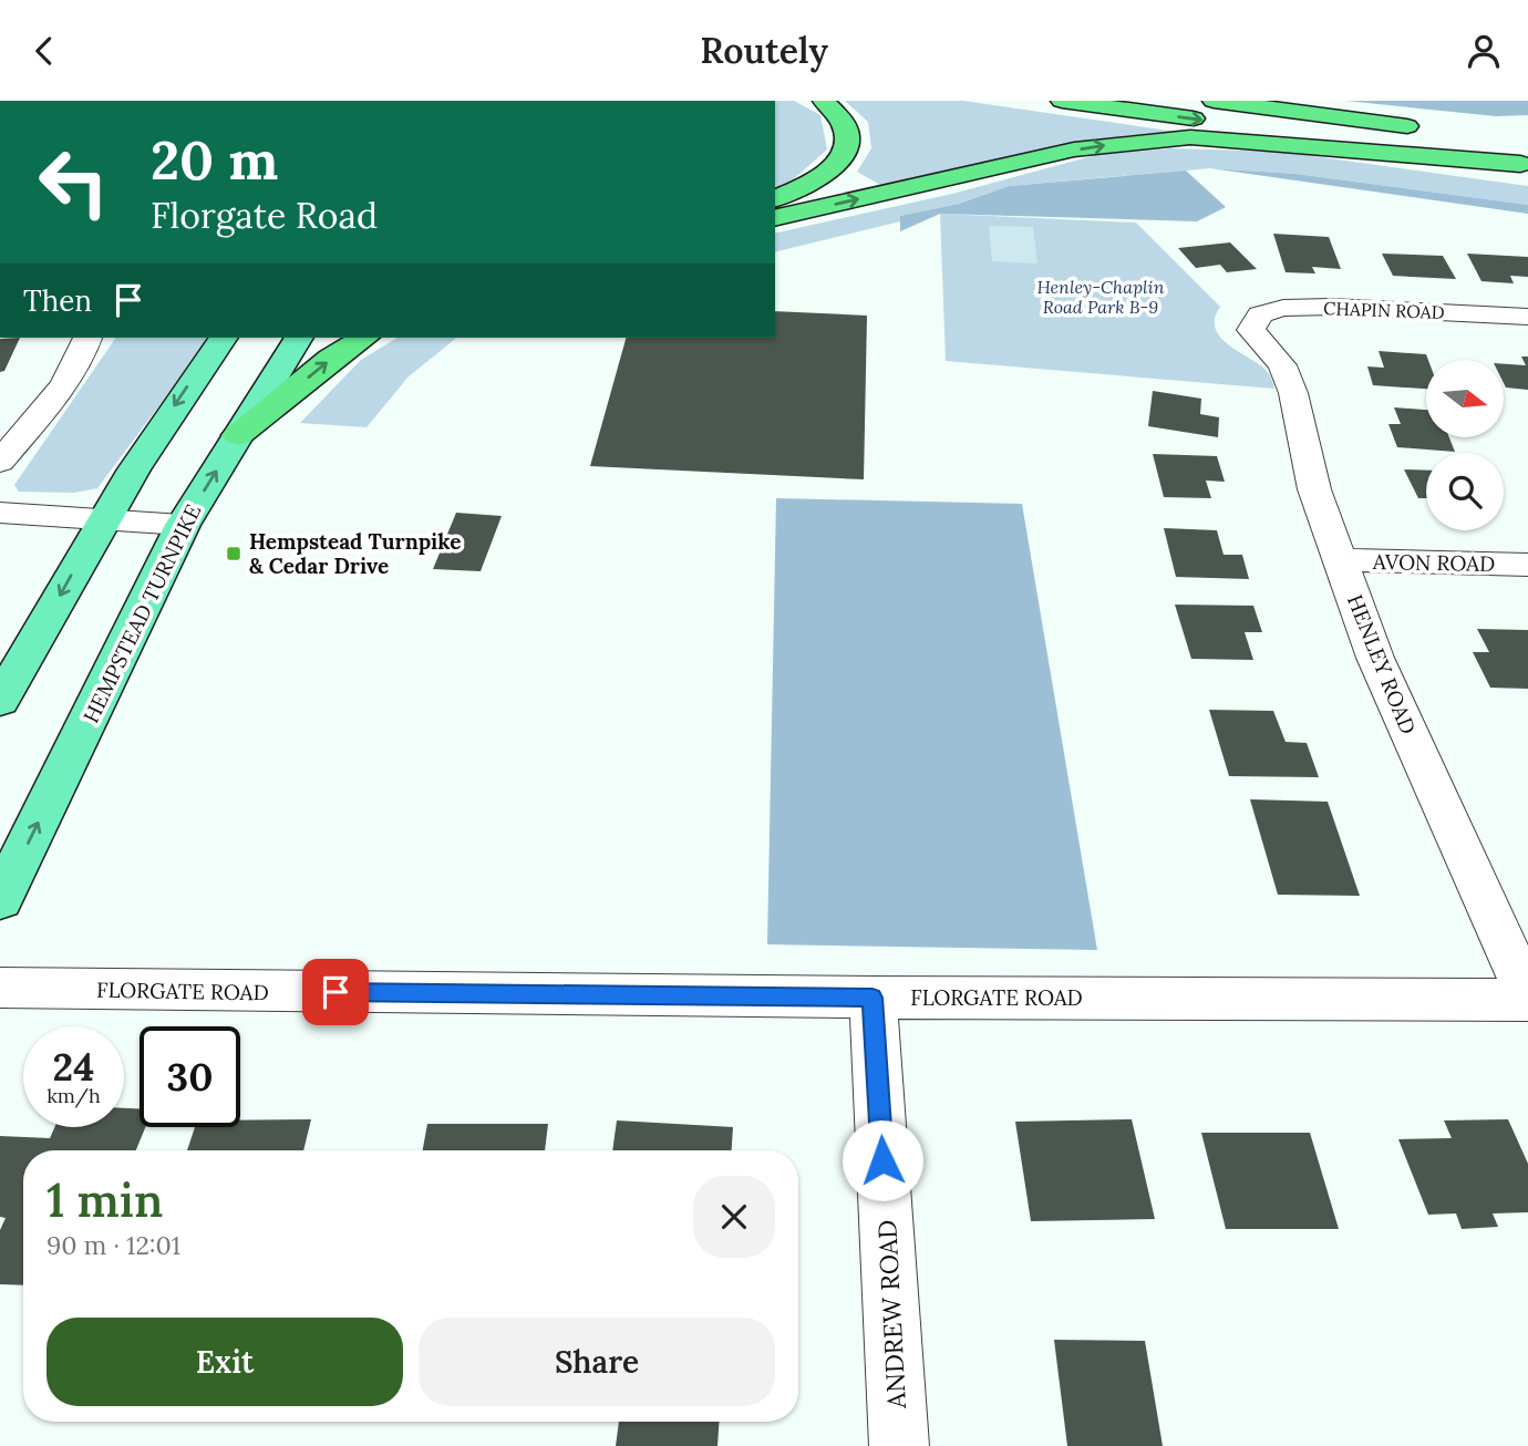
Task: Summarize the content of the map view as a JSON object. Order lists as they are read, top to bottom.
{
  "streets": {
    "main road": ["HEMPSTEAD TURNPIKE"],
    "street": [
      "CHAPIN ROAD",
      "AVON ROAD",
      "HENLEY ROAD",
      "FLORGATE ROAD",
      "ANDREW ROAD"
    ]
  },
  "crossings": [
    ["CHAPIN ROAD", "HENLEY ROAD"],
    ["AVON ROAD", "HENLEY ROAD"],
    ["HENLEY ROAD", "FLORGATE ROAD"],
    ["FLORGATE ROAD", "ANDREW ROAD"]
  ],
  "parks": ["Henley-Chaplin Road Park B-9"],
  "places": {
    "transit": ["Hempstead Turnpike & Cedar Drive"]
  },
  "north": "right",
  "page": {
    "header": "Routely",
    "turn": ["20 m", "Florgate Road"],
    "then": "Then",
    "speed": "24 km/h",
    "limit": "30",
    "heading": ["1 min", "90 m · 12:01"],
    "buttons": ["Exit", "Share"]
  }
}
